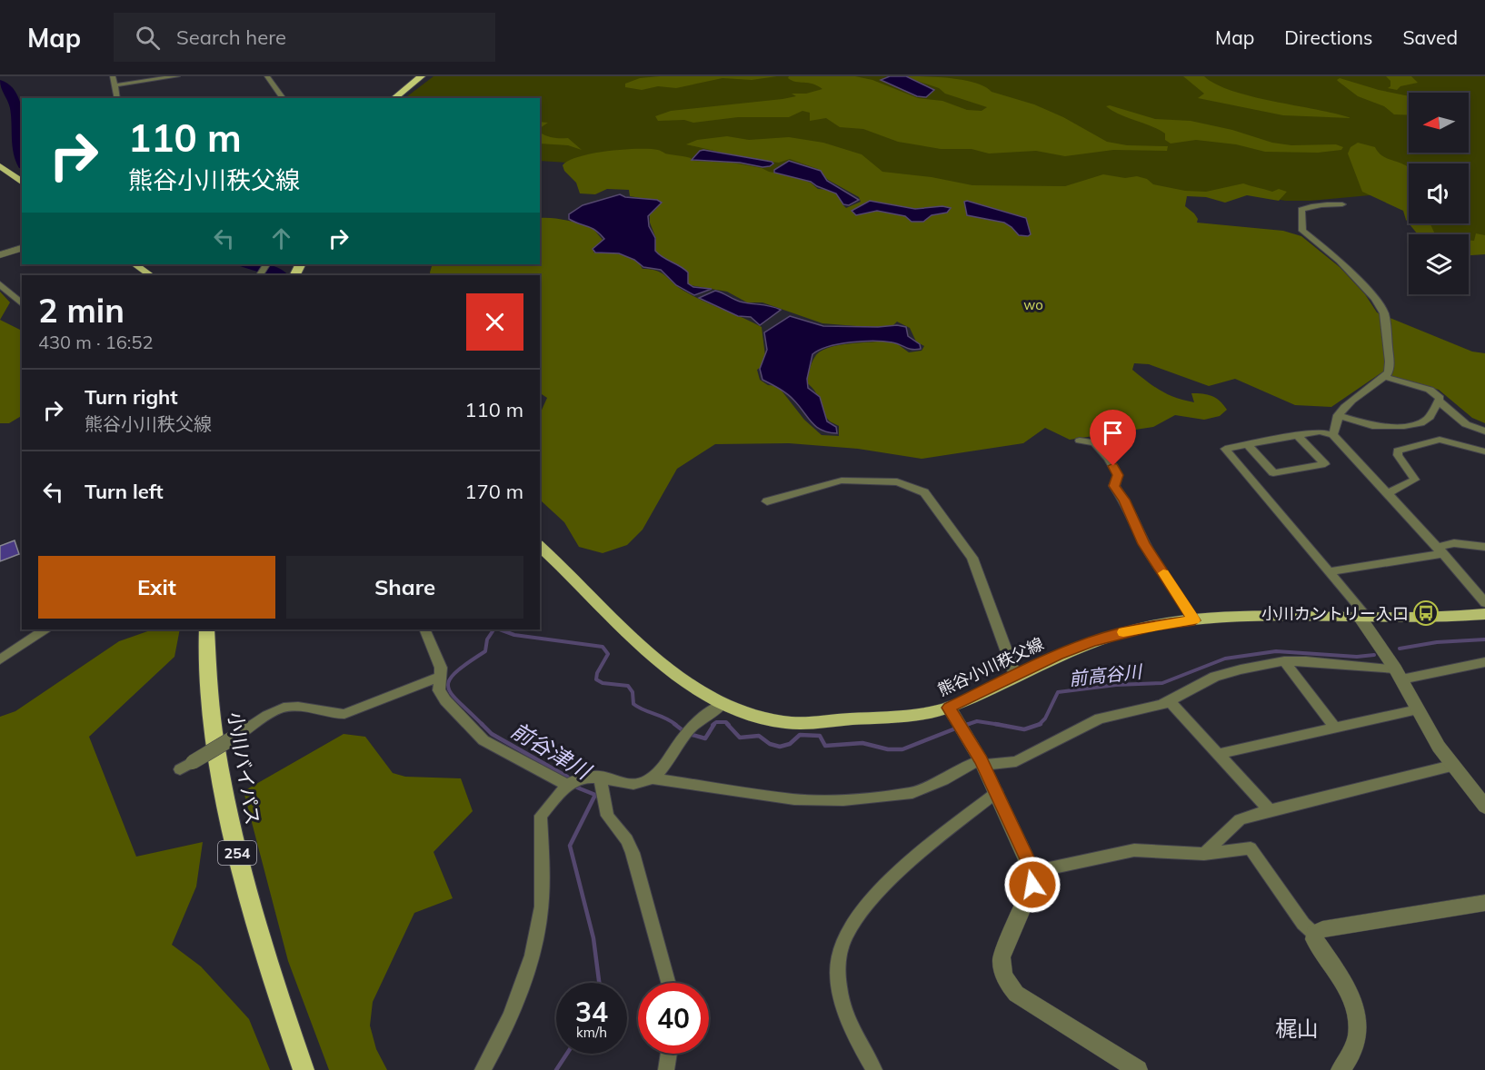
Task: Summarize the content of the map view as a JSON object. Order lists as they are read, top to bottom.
{
  "streets": {
    "highway": ["小川バイパス", "254"],
    "main road": ["熊谷小川秩父線"]
  },
  "districts": ["梶山"],
  "water": ["前高谷川", "前谷津川"],
  "parks": ["wo"],
  "places": {
    "bus stop": ["小川カントリー入口"]
  },
  "north": "left",
  "page": {
    "header": "Map",
    "search": "Search here",
    "nav": ["Map", "Directions", "Saved"],
    "turn": ["110 m", "熊谷小川秩父線"],
    "heading": ["2 min", "430 m · 16:52"],
    "list": [
      {
        "name": "Turn right",
        "note": "熊谷小川秩父線",
        "value": "110 m"
      },
      {
        "name": "Turn left",
        "value": "170 m"
      }
    ],
    "buttons": ["Exit", "Share"],
    "speed": "34 km/h",
    "limit": "40"
  }
}
